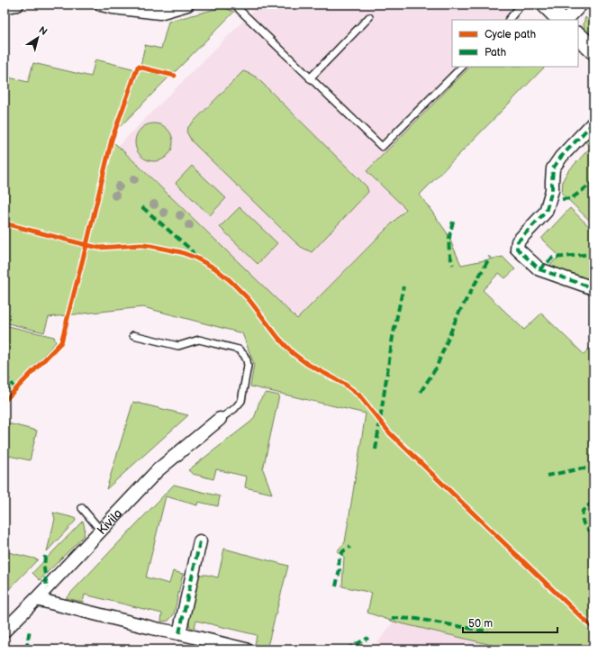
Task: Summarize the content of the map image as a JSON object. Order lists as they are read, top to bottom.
{
  "streets": {
    "street": ["Kivila"]
  },
  "legend": ["Cycle path", "Path"],
  "scale_bar": "50 m",
  "north": "top right"
}
